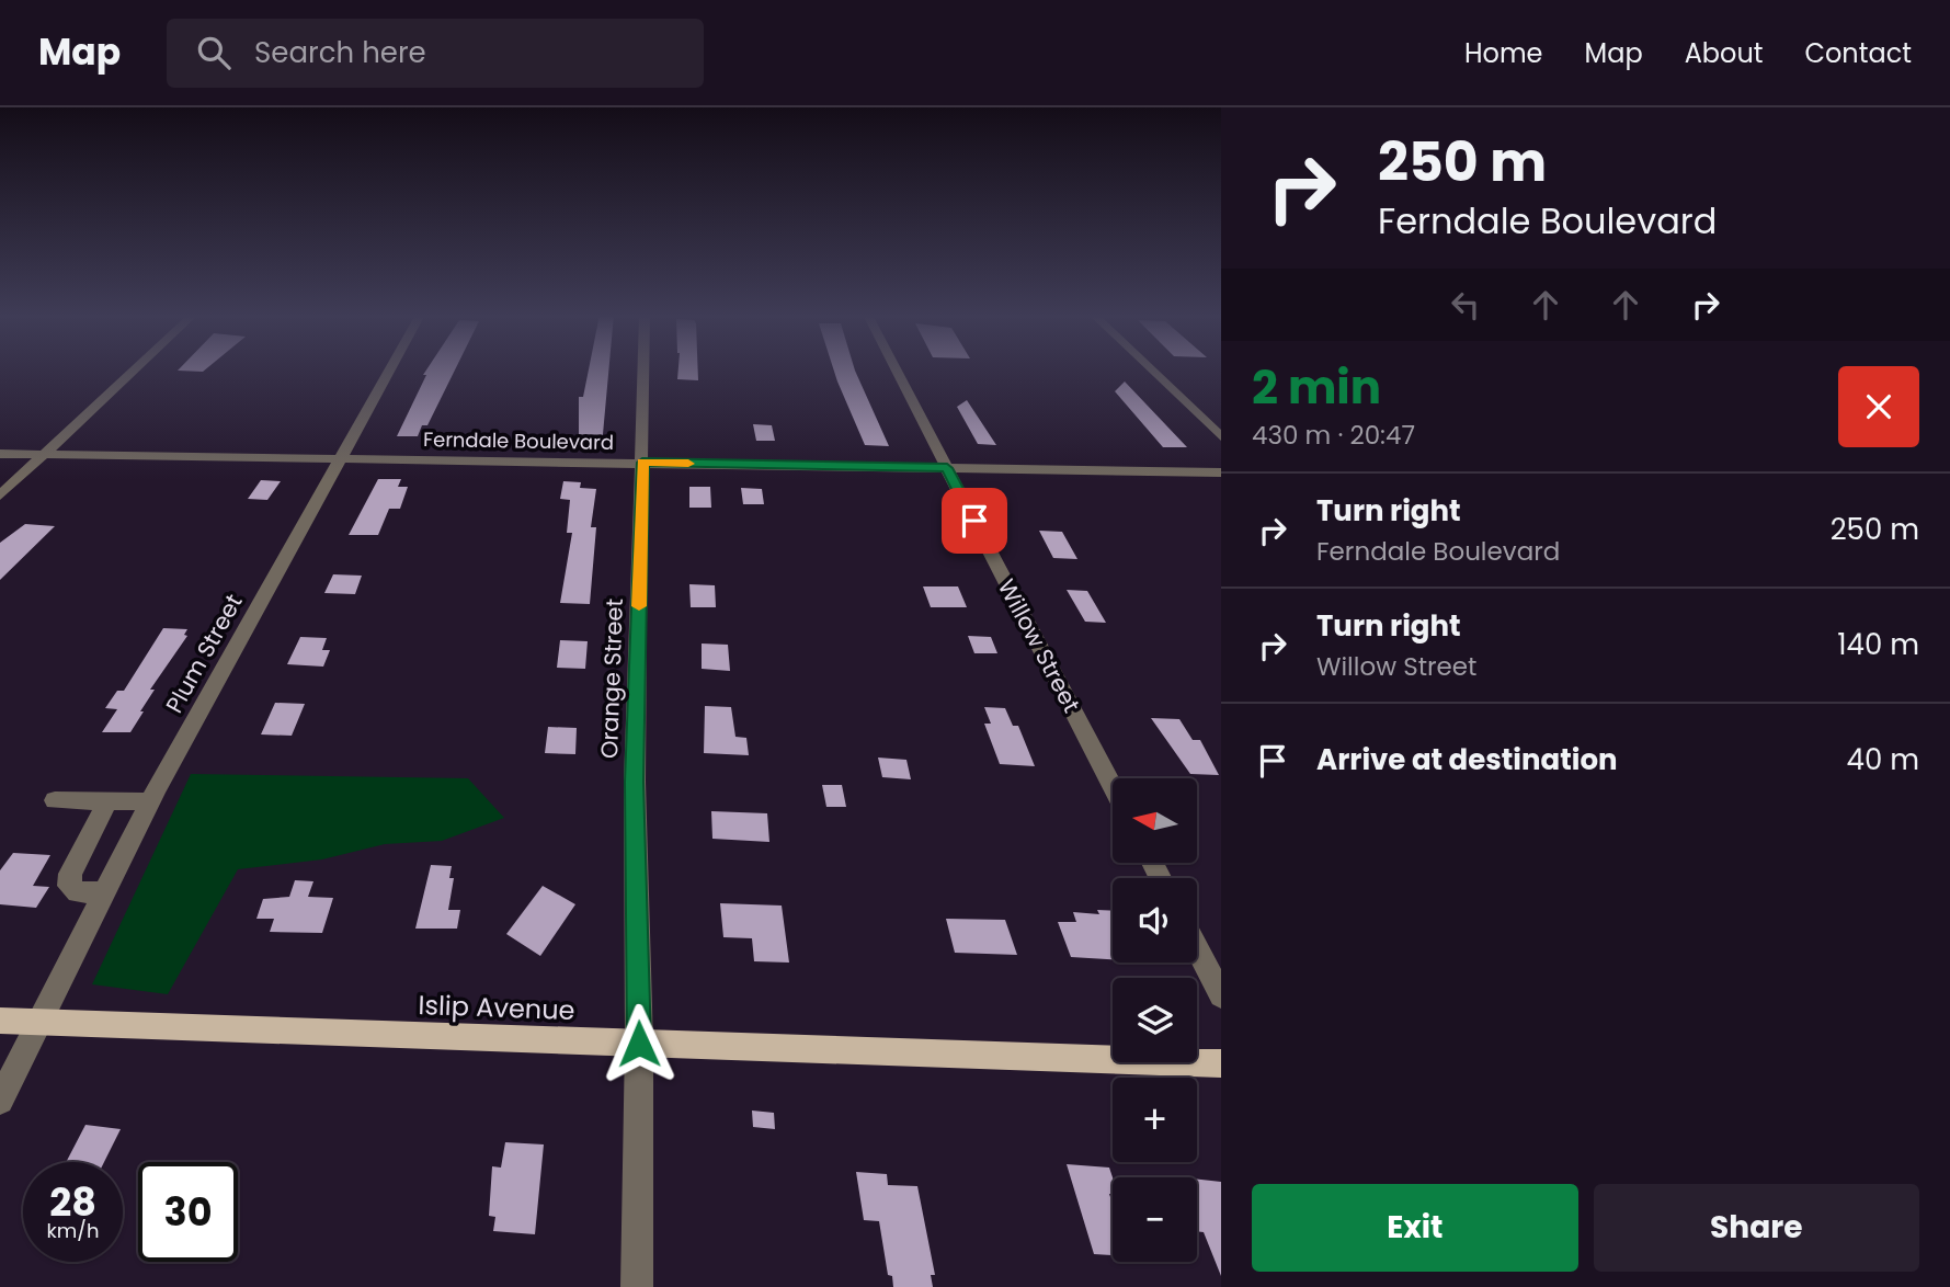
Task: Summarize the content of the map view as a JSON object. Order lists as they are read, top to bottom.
{
  "streets": {
    "main road": ["Islip Avenue"],
    "street": [
      "Ferndale Boulevard",
      "Willow Street",
      "Plum Street",
      "Orange Street"
    ]
  },
  "crossings": [
    ["Ferndale Boulevard", "Willow Street"],
    ["Ferndale Boulevard", "Plum Street"],
    ["Ferndale Boulevard", "Orange Street"],
    ["Plum Street", "Islip Avenue"],
    ["Orange Street", "Islip Avenue"]
  ],
  "north": "left",
  "page": {
    "header": "Map",
    "search": "Search here",
    "nav": [
      "Home",
      "Map",
      "About",
      "Contact"
    ],
    "turn": ["250 m", "Ferndale Boulevard"],
    "heading": ["2 min", "430 m · 20:47"],
    "list": [
      {
        "name": "Turn right",
        "note": "Ferndale Boulevard",
        "value": "250 m"
      },
      {
        "name": "Turn right",
        "note": "Willow Street",
        "value": "140 m"
      },
      {
        "name": "Arrive at destination",
        "value": "40 m"
      }
    ],
    "map_buttons": ["+", "−"],
    "speed": "28 km/h",
    "limit": "30",
    "buttons": ["Exit", "Share"]
  }
}
